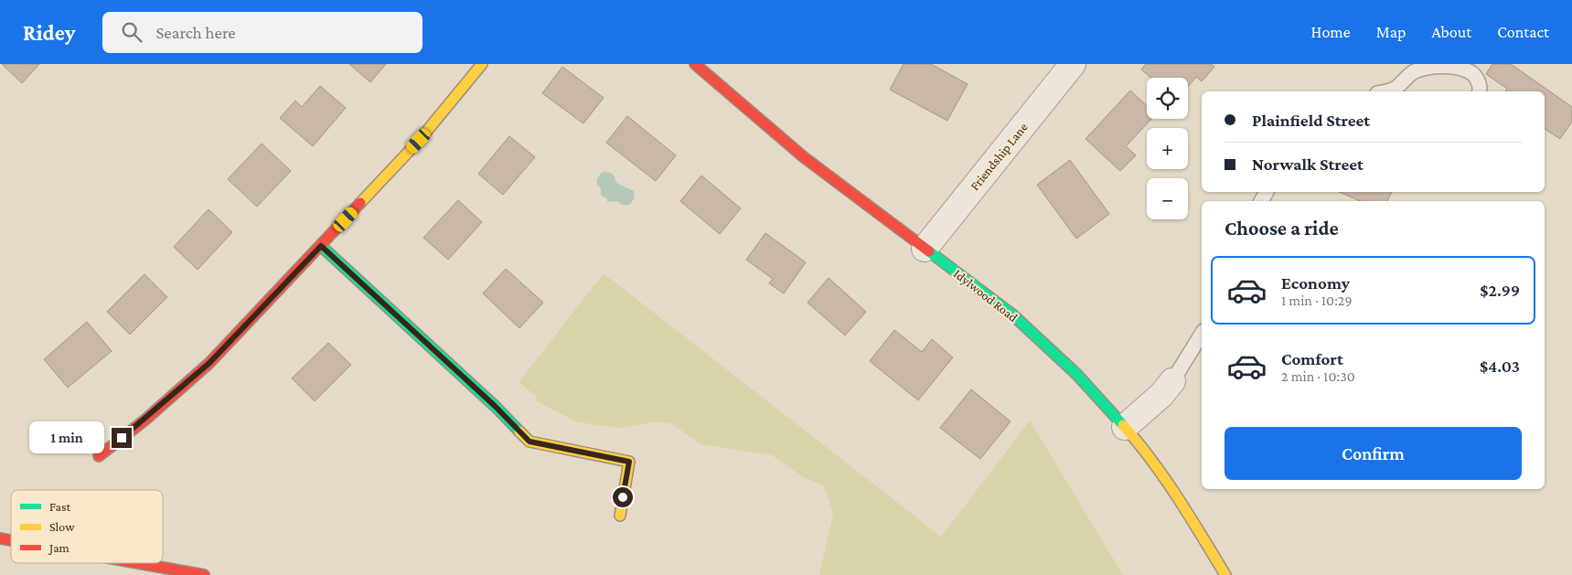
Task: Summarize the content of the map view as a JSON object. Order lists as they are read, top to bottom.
{
  "streets": {
    "main road": ["Idylwood Road"],
    "street": ["Friendship Lane"]
  },
  "crossings": [
    ["Friendship Lane", "Idylwood Road"]
  ],
  "legend": ["Fast", "Slow", "Jam"],
  "page": {
    "header": "Ridey",
    "search": "Search here",
    "nav": [
      "Home",
      "Map",
      "About",
      "Contact"
    ],
    "map_buttons": ["+", "−"],
    "banner": ["Plainfield Street", "Norwalk Street"],
    "heading": "Choose a ride",
    "list": [
      {
        "name": "Economy",
        "note": "1 min · 10:29",
        "value": "$2.99"
      },
      {
        "name": "Comfort",
        "note": "2 min · 10:30",
        "value": "$4.03"
      }
    ],
    "buttons": "Confirm",
    "bubble": "1 min"
  }
}
